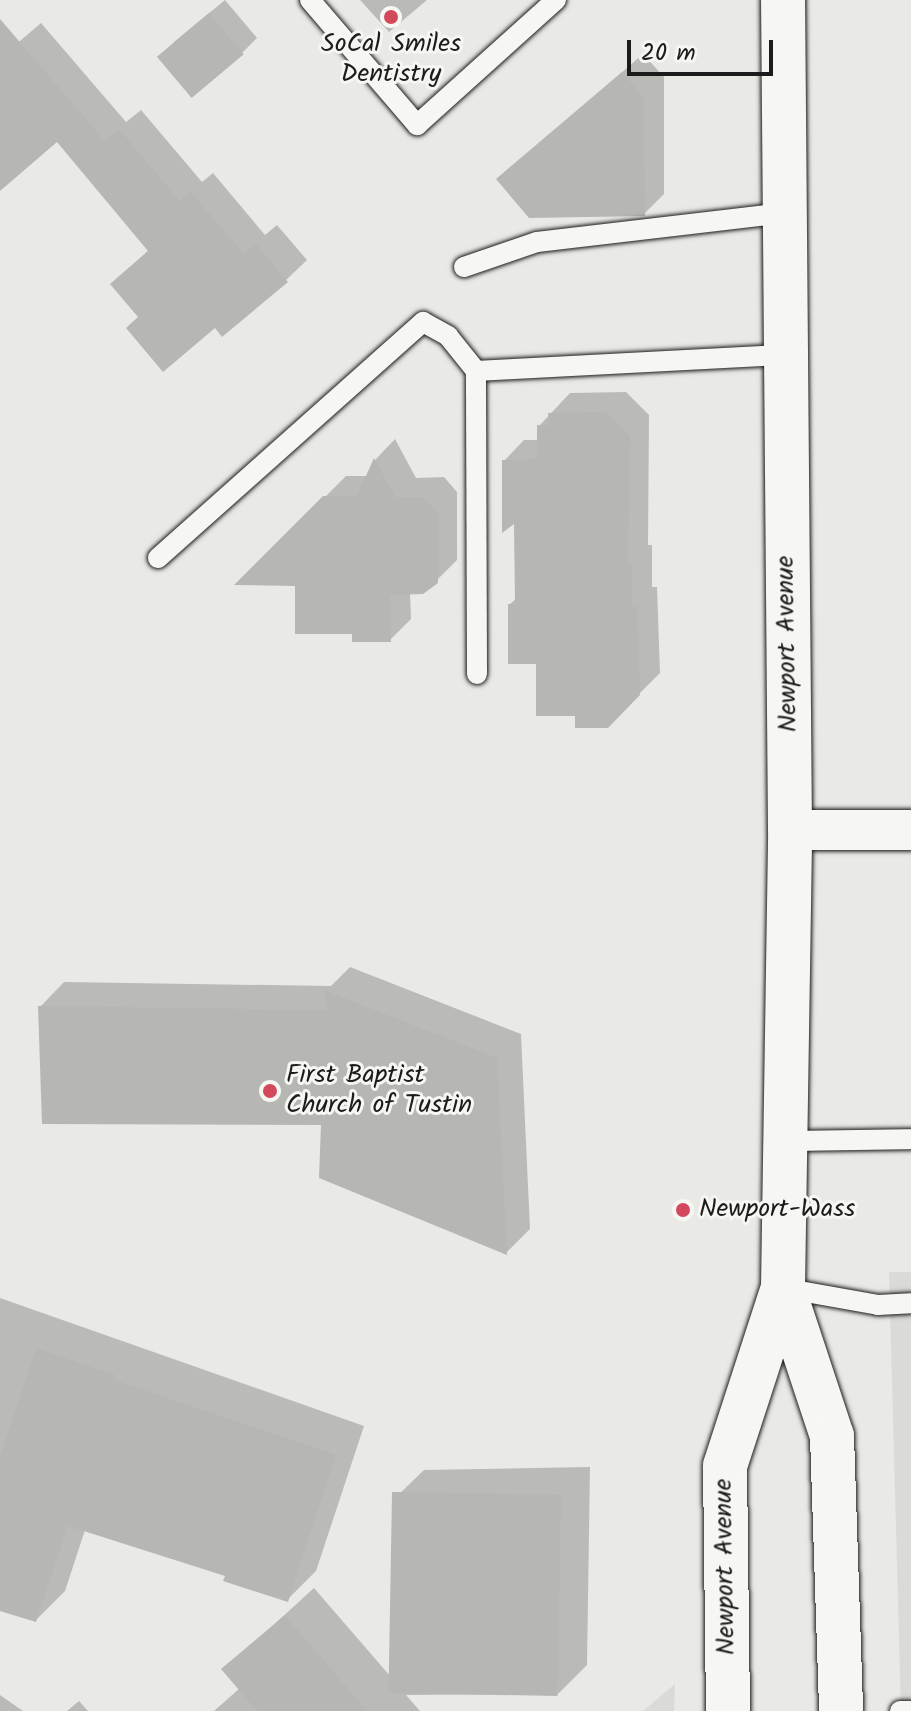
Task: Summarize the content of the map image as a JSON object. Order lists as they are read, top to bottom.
{
  "streets": {
    "main road": ["Newport Avenue"]
  },
  "places": ["SoCal Smiles Dentistry", "First Baptist Church of Tustin", "Newport-Wass"],
  "scale_bar": "20 m"
}
